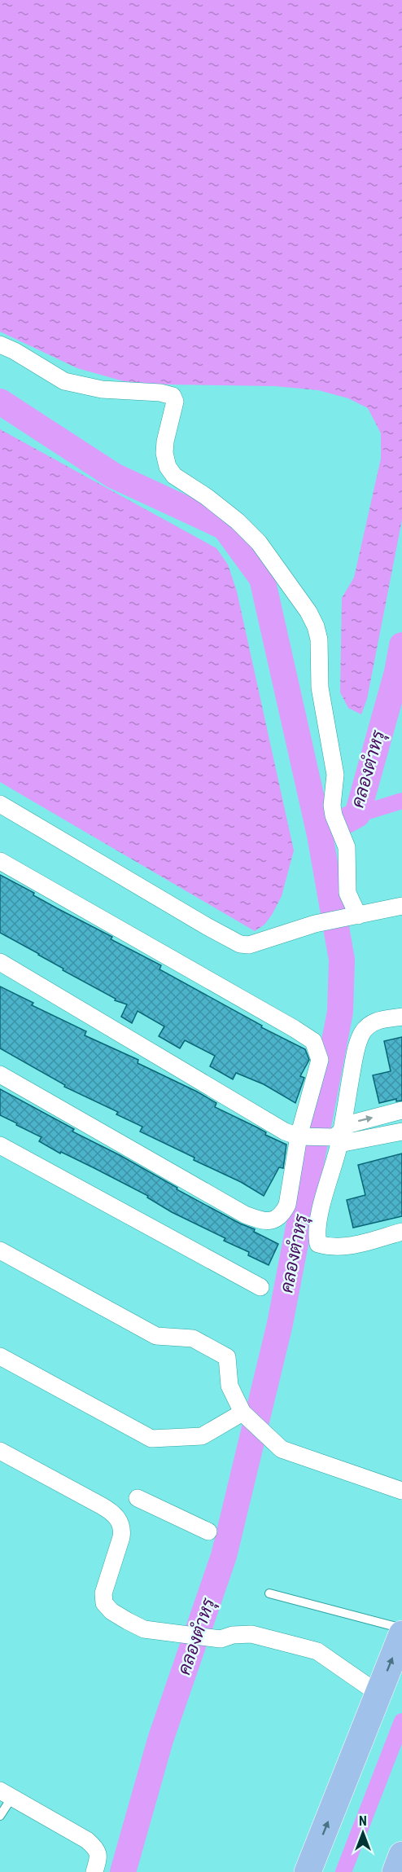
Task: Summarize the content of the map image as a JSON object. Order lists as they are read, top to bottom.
{
  "water": ["คลองตำหรุ"],
  "north": "top"
}
